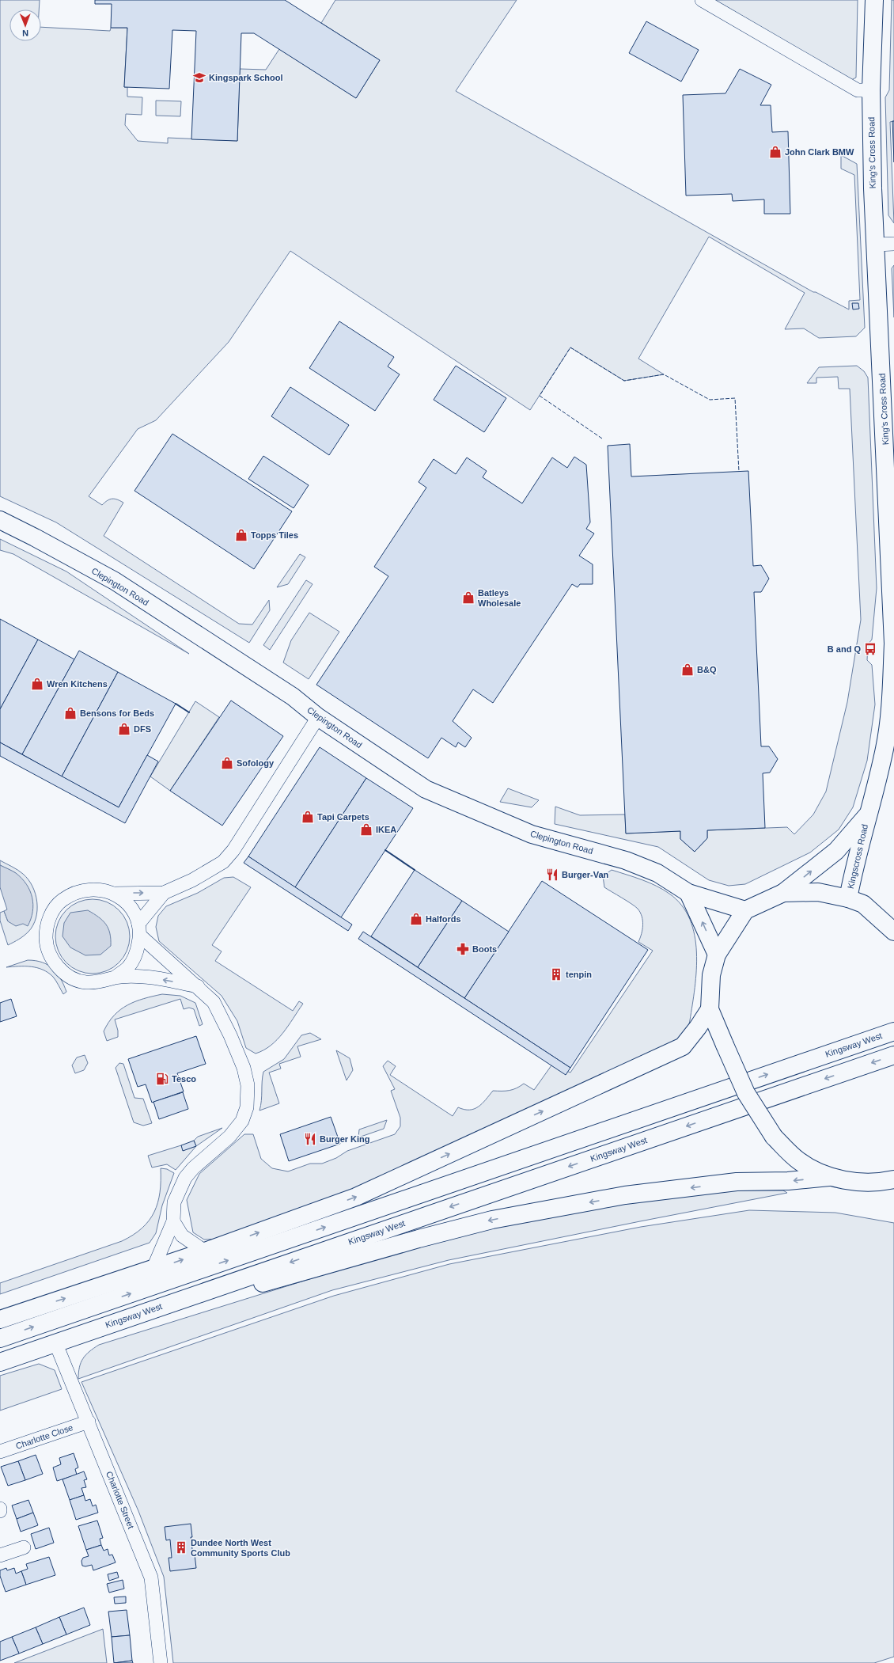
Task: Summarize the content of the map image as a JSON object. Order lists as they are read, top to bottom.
{
  "streets": {
    "main road": [
      "King's Cross Road",
      "Clepington Road",
      "Kingscross Road",
      "Kingsway West"
    ],
    "street": ["Charlotte Close", "Charlotte Street"]
  },
  "crossings": [
    ["King's Cross Road", "Kingscross Road"],
    ["Kingsway West", "Charlotte Street"],
    ["Charlotte Close", "Charlotte Street"]
  ],
  "one_way": ["Kingscross Road"],
  "places": {
    "school or university": ["Kingspark School"],
    "shop": [
      "John Clark BMW",
      "Topps Tiles",
      "Batleys Wholesale",
      "B&Q",
      "Wren Kitchens",
      "Bensons for Beds",
      "DFS",
      "Sofology",
      "Tapi Carpets",
      "IKEA",
      "Halfords"
    ],
    "bus stop": ["B and Q"],
    "restaurant": ["Burger-Van", "Burger King"],
    "pharmacy": ["Boots"],
    "building": ["tenpin", "Dundee North West Community Sports Club"],
    "fuel station": ["Tesco"]
  },
  "north": "bottom"
}
